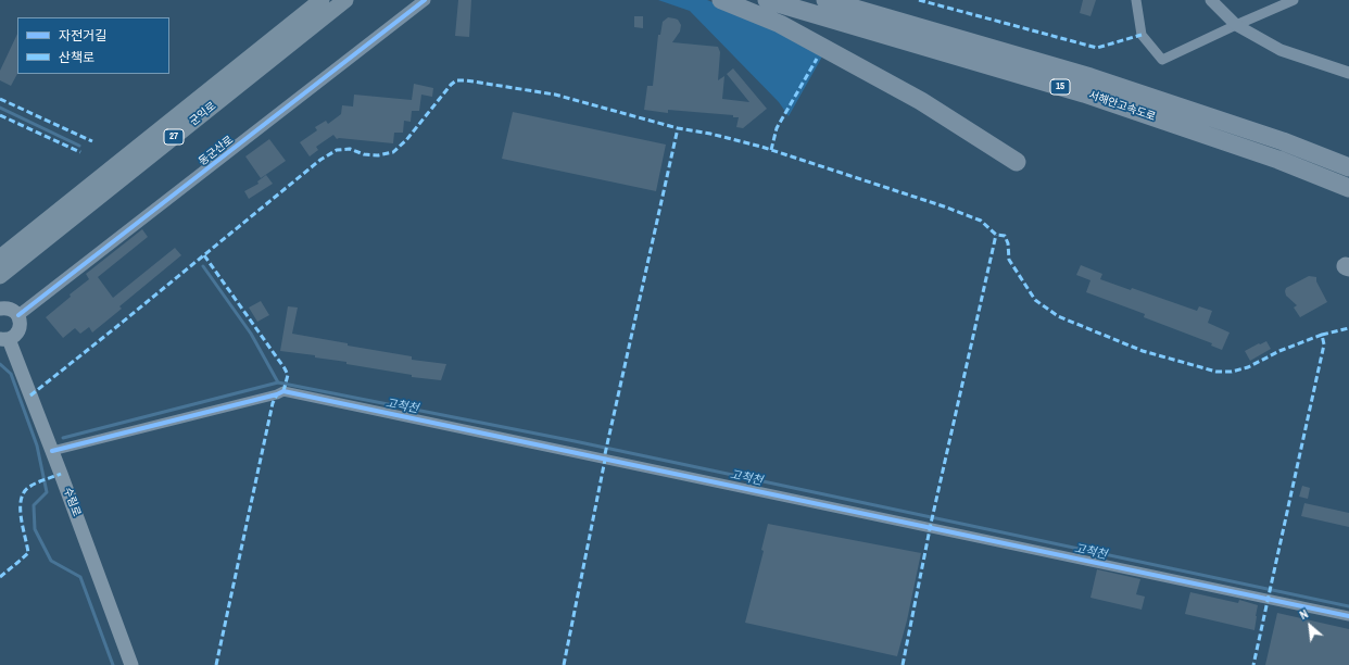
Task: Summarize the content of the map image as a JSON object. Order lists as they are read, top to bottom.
{
  "streets": {
    "highway": [
      "15",
      "서해안고속도로",
      "군익로",
      "27"
    ],
    "main road": ["수림로"],
    "street": ["동군산로"]
  },
  "water": ["고척천"],
  "legend": ["자전거길", "산책로"],
  "north": "top left"
}
